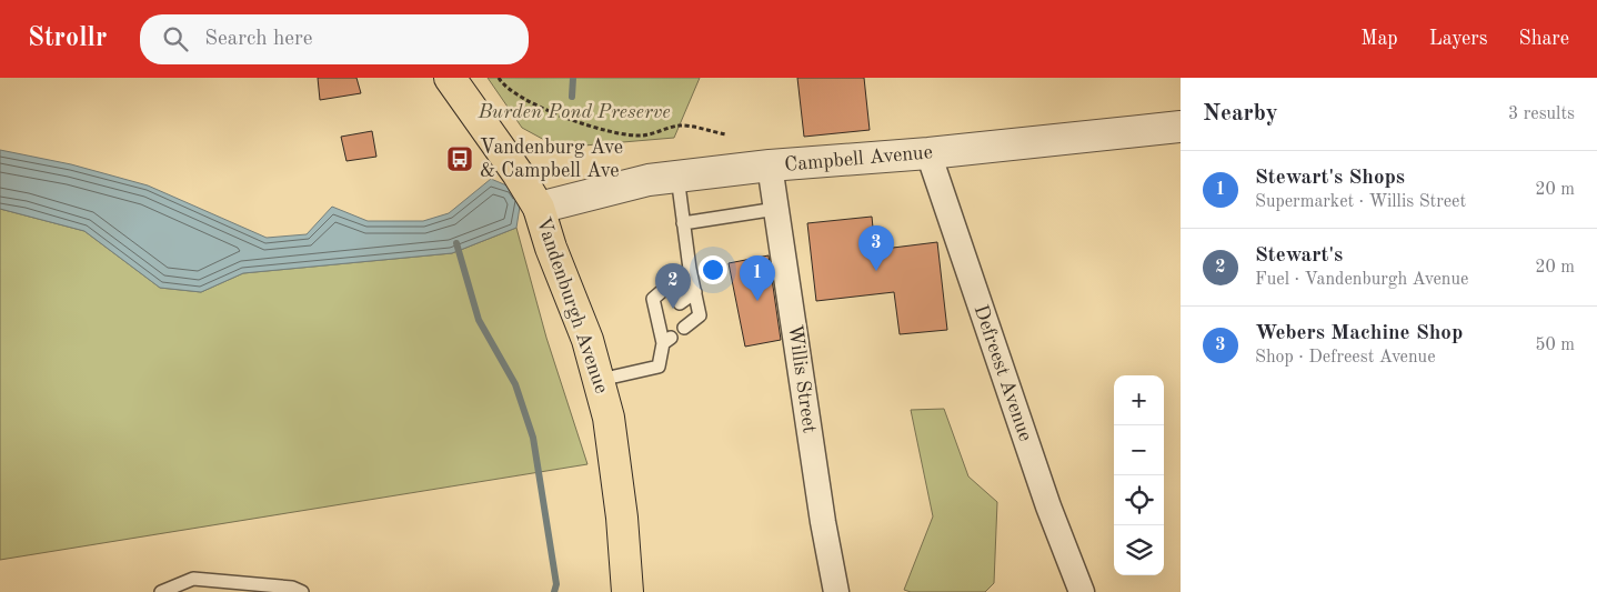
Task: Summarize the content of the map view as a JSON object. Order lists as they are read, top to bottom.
{
  "streets": {
    "main road": ["Vandenburgh Avenue"],
    "street": ["Campbell Avenue", "Defreest Avenue", "Willis Street"]
  },
  "crossings": [
    ["Campbell Avenue", "Vandenburgh Avenue"],
    ["Campbell Avenue", "Defreest Avenue"],
    ["Campbell Avenue", "Willis Street"]
  ],
  "parks": ["Burden Pond Preserve"],
  "places": {
    "bus stop": ["Vandenburg Ave & Campbell Ave"]
  },
  "page": {
    "header": "Strollr",
    "search": "Search here",
    "nav": ["Map", "Layers", "Share"],
    "heading": ["Nearby", "3 results"],
    "list": [
      {
        "mark": "1",
        "name": "Stewart's Shops",
        "note": "Supermarket · Willis Street",
        "value": "20 m"
      },
      {
        "mark": "2",
        "name": "Stewart's",
        "note": "Fuel · Vandenburgh Avenue",
        "value": "20 m"
      },
      {
        "mark": "3",
        "name": "Webers Machine Shop",
        "note": "Shop · Defreest Avenue",
        "value": "50 m"
      }
    ],
    "pins": ["3", "1", "2"],
    "map_buttons": ["+", "−"]
  }
}
